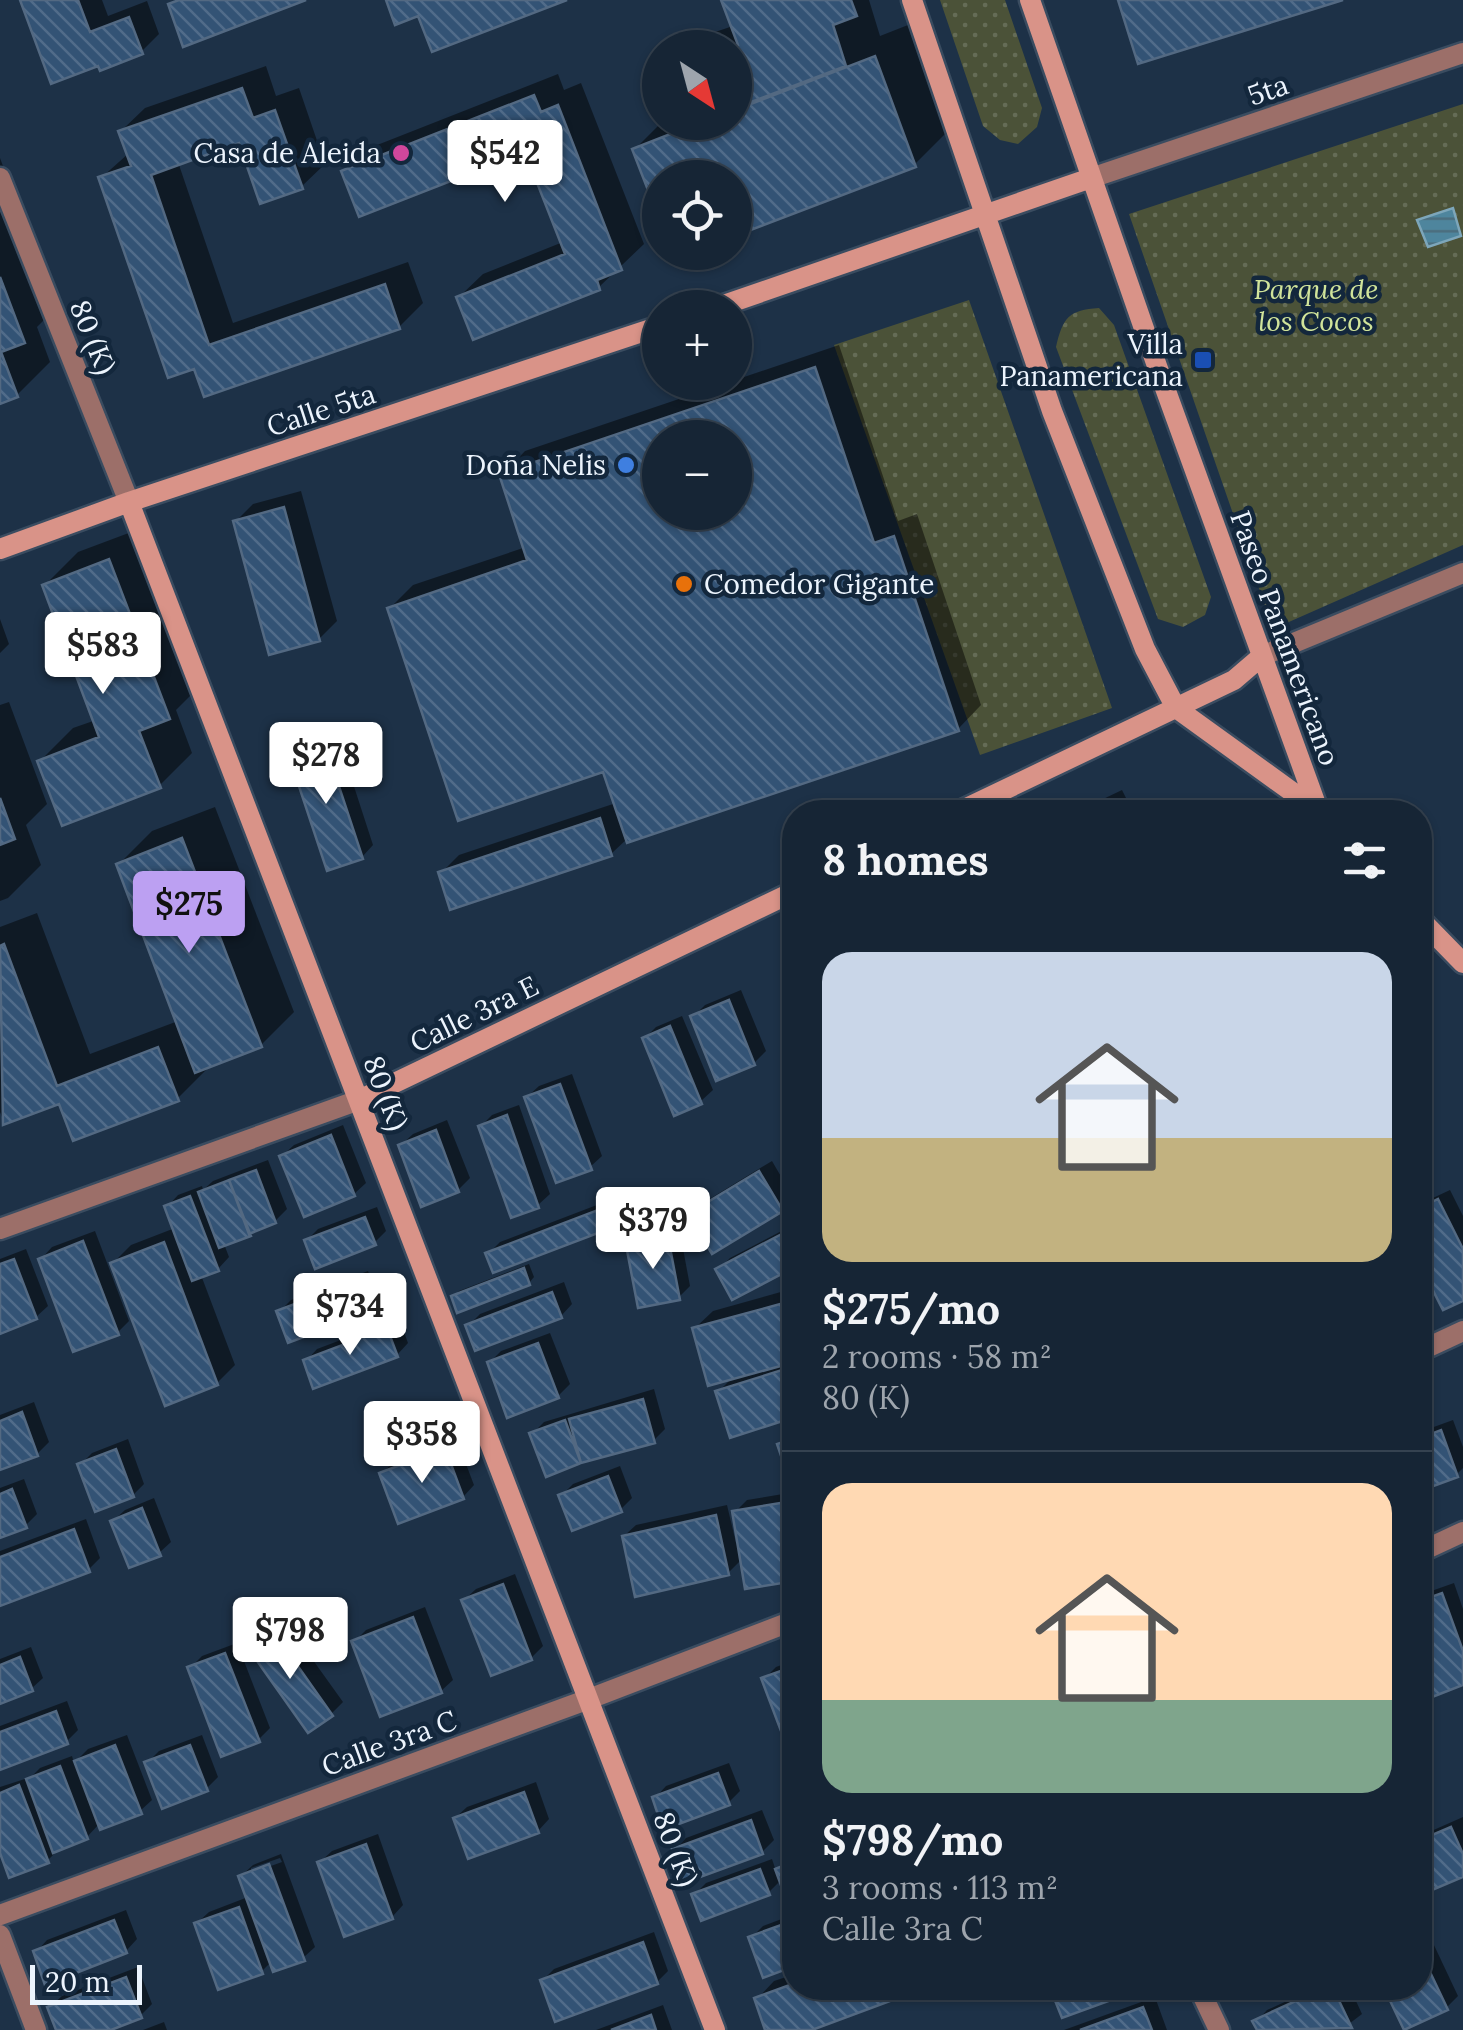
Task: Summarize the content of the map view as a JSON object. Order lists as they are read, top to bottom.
{
  "streets": {
    "street": [
      "5ta",
      "80 (K)",
      "Calle 5ta",
      "Paseo Panamericano",
      "Calle 3ra E",
      "Calle 3ra C"
    ]
  },
  "crossings": [
    ["5ta", "Paseo Panamericano"],
    ["80 (K)", "Calle 5ta"],
    ["80 (K)", "Calle 3ra E"],
    ["80 (K)", "Calle 3ra C"]
  ],
  "parks": ["Parque de los Cocos"],
  "places": {
    "other": ["Casa de Aleida", "Doña Nelis", "Comedor Gigante"],
    "transit": ["Villa Panamericana"]
  },
  "scale_bar": "20 m",
  "north": "bottom right",
  "page": {
    "map_buttons": ["+", "−"],
    "price": [
      "$542",
      "$583",
      "$278",
      "$275",
      "$379",
      "$734",
      "$358",
      "$798"
    ],
    "heading": "8 homes",
    "list": [
      {
        "name": "$275/mo",
        "note": "2 rooms · 58 m² · 80 (K)"
      },
      {
        "name": "$798/mo",
        "note": "3 rooms · 113 m² · Calle 3ra C"
      }
    ],
    "scale": "20 m"
  }
}
